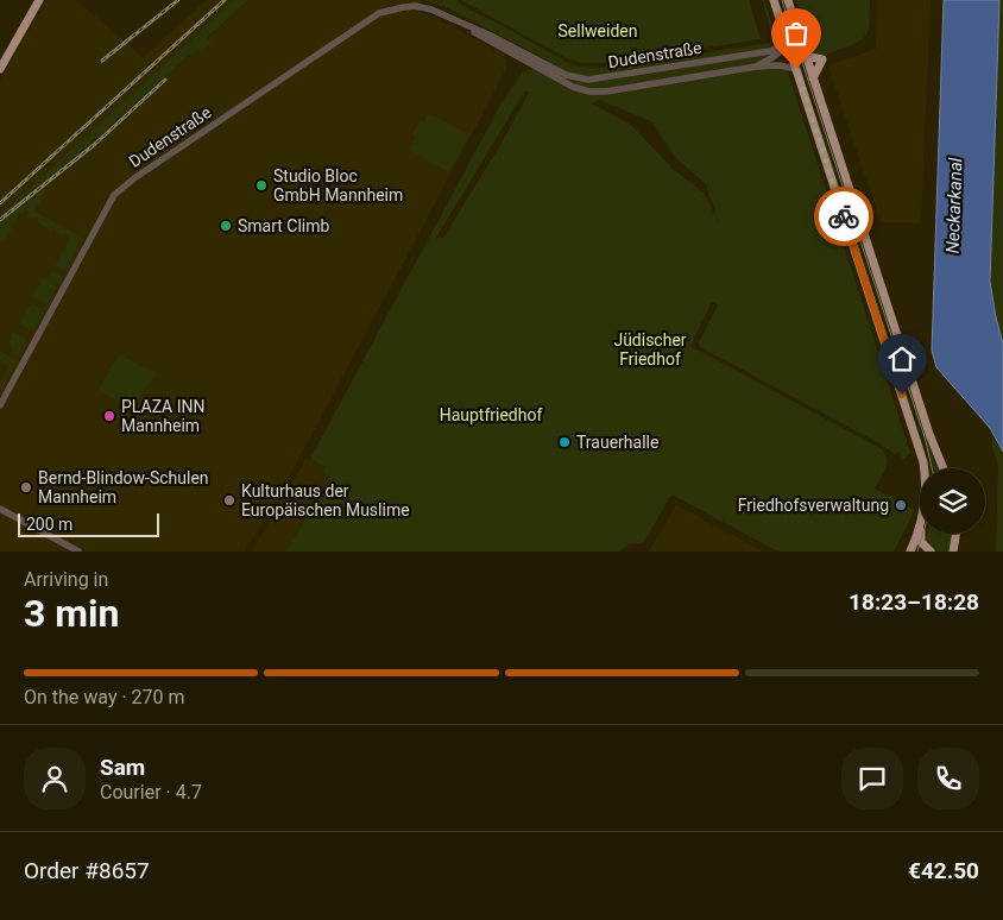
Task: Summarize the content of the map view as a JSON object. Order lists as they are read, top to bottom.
{
  "streets": {
    "street": ["Dudenstraße"]
  },
  "water": ["Neckarkanal"],
  "parks": ["Sellweiden", "Jüdischer Friedhof", "Hauptfriedhof"],
  "places": [
    "Studio Bloc GmbH Mannheim",
    "Smart Climb",
    "PLAZA INN Mannheim",
    "Trauerhalle",
    "Bernd-Blindow-Schulen Mannheim",
    "Kulturhaus der Europäischen Muslime",
    "Friedhofsverwaltung"
  ],
  "scale_bar": "200 m",
  "page": {
    "scale": "200 m",
    "heading": ["3 min", "Arriving in", "18:23–18:28"],
    "panel": [
      "Sam",
      "Courier · 4.7",
      "Order #8657",
      "€42.50"
    ],
    "bar": "On the way · 270 m"
  }
}
